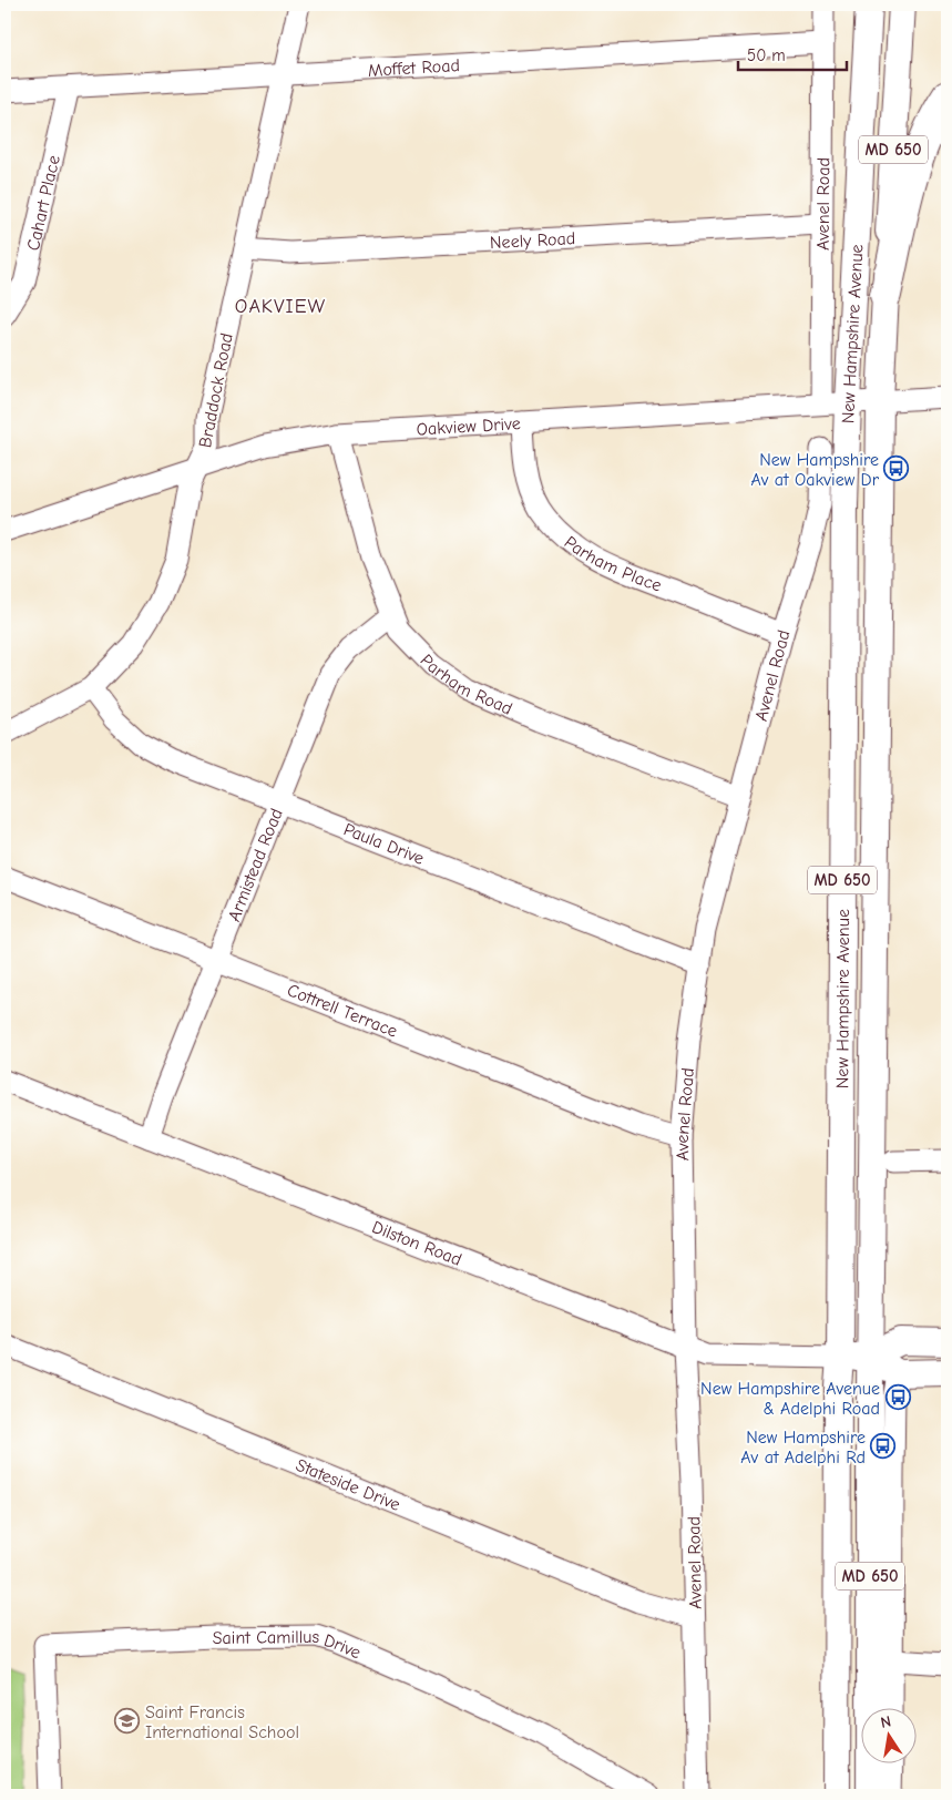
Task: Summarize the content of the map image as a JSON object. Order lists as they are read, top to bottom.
{
  "streets": {
    "main road": ["MD 650", "New Hampshire Avenue"],
    "street": [
      "Moffet Road",
      "Cahart Place",
      "Avenel Road",
      "Neely Road",
      "Braddock Road",
      "Oakview Drive",
      "Parham Place",
      "Parham Road",
      "Paula Drive",
      "Armistead Road",
      "Cottrell Terrace",
      "Dilston Road",
      "Stateside Drive",
      "Saint Camillus Drive"
    ]
  },
  "crossings": [
    ["Moffet Road", "Cahart Place"],
    ["Moffet Road", "Avenel Road"],
    ["Moffet Road", "Braddock Road"],
    ["Avenel Road", "Neely Road"],
    ["Avenel Road", "Oakview Drive"],
    ["Avenel Road", "Parham Place"],
    ["Avenel Road", "Parham Road"],
    ["Avenel Road", "Paula Drive"],
    ["Avenel Road", "Cottrell Terrace"],
    ["Avenel Road", "Dilston Road"],
    ["Avenel Road", "Stateside Drive"],
    ["Neely Road", "Braddock Road"],
    ["New Hampshire Avenue", "Oakview Drive"],
    ["New Hampshire Avenue", "Dilston Road"],
    ["Braddock Road", "Oakview Drive"],
    ["Braddock Road", "Paula Drive"],
    ["Oakview Drive", "Parham Place"],
    ["Oakview Drive", "Parham Road"],
    ["Parham Road", "Armistead Road"],
    ["Paula Drive", "Armistead Road"],
    ["Armistead Road", "Cottrell Terrace"],
    ["Armistead Road", "Dilston Road"]
  ],
  "districts": ["OAKVIEW"],
  "places": {
    "bus stop": ["New Hampshire Av at Oakview Dr", "New Hampshire Avenue & Adelphi Road", "New Hampshire Av at Adelphi Rd"],
    "school or university": ["Saint Francis International School"]
  },
  "scale_bar": "50 m",
  "north": "top"
}
